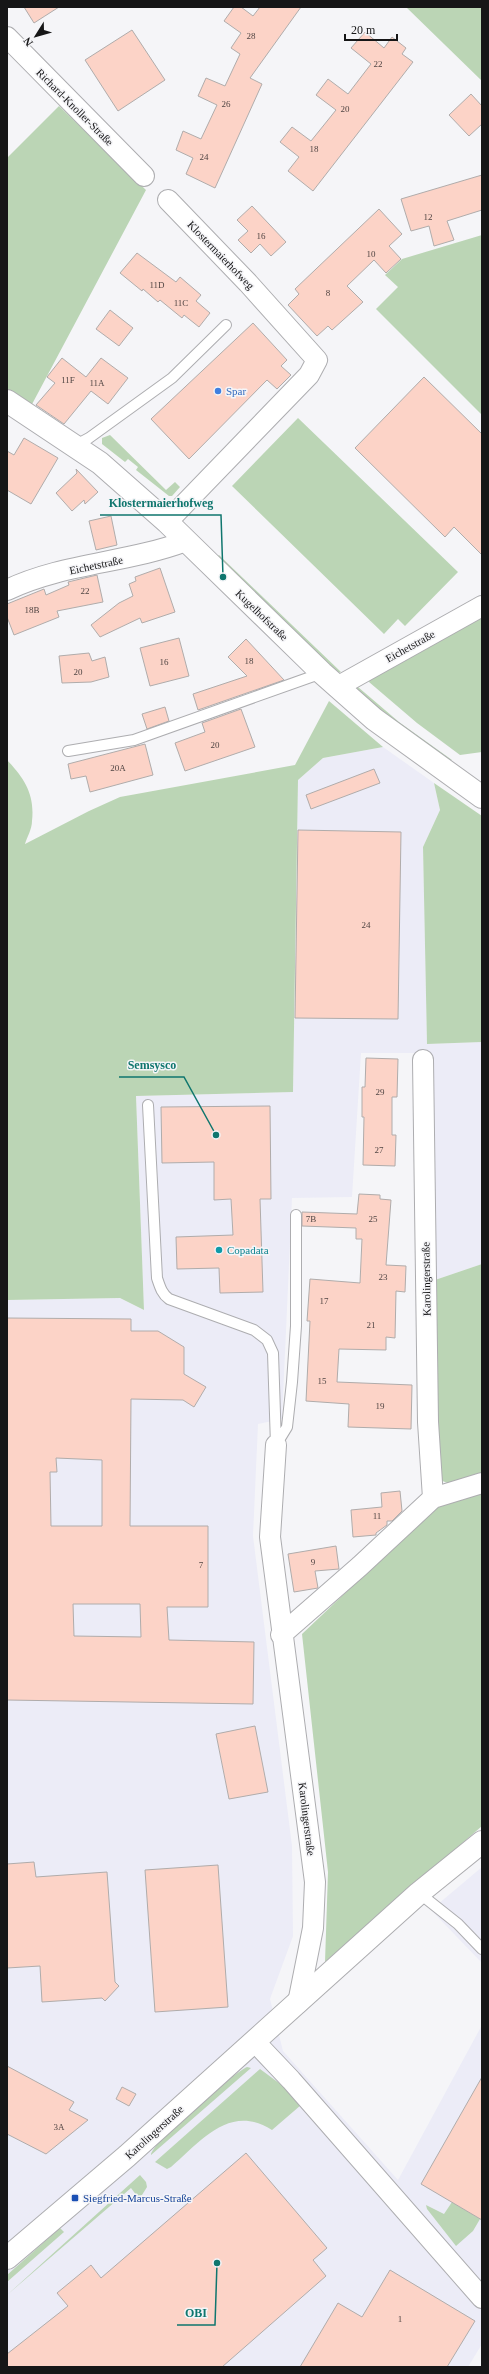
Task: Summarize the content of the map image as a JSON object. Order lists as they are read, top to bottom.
{
  "streets": {
    "street": [
      "Richard-Knoller-Straße",
      "Klostermaierhofweg",
      "Eichetstraße",
      "Kugelhofstraße",
      "Karolingerstraße"
    ]
  },
  "crossings": [
    ["Klostermaierhofweg", "Kugelhofstraße"],
    ["Eichetstraße", "Kugelhofstraße"]
  ],
  "places": {
    "other": [
      "Spar",
      "Klostermaierhofweg",
      "Semsysco",
      "Copadata",
      "OBI"
    ],
    "transit": ["Siegfried-Marcus-Straße"]
  },
  "house_numbers": [
    "28",
    "22",
    "26",
    "20",
    "18",
    "24",
    "12",
    "16",
    "10",
    "11D",
    "8",
    "11C",
    "11F",
    "11A",
    "22",
    "18B",
    "18",
    "16",
    "20",
    "20",
    "20A",
    "24",
    "29",
    "27",
    "7B",
    "25",
    "23",
    "17",
    "21",
    "15",
    "19",
    "11",
    "9",
    "7",
    "3A",
    "1"
  ],
  "scale_bar": "20 m",
  "north": "bottom left"
}
